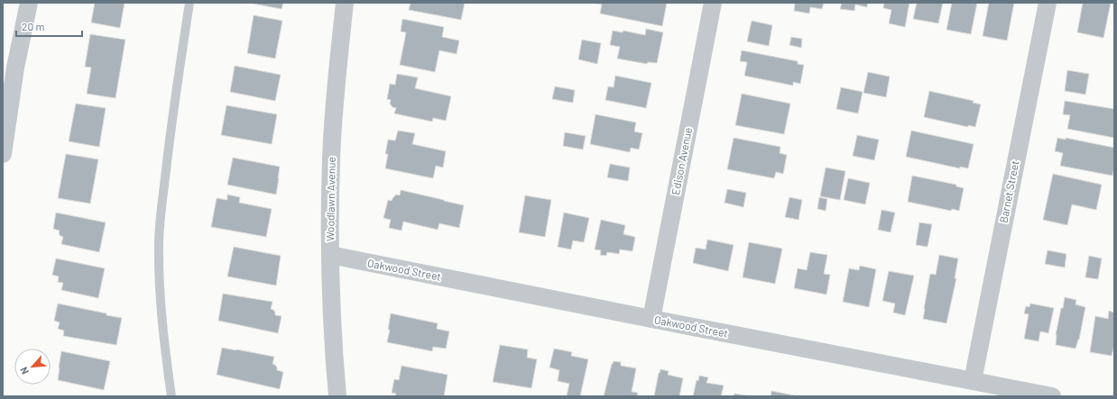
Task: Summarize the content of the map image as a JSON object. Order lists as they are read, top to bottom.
{
  "streets": {
    "street": [
      "Edison Avenue",
      "Barnet Street",
      "Woodlawn Avenue",
      "Oakwood Street"
    ]
  },
  "crossings": [
    ["Edison Avenue", "Oakwood Street"],
    ["Barnet Street", "Oakwood Street"],
    ["Woodlawn Avenue", "Oakwood Street"]
  ],
  "scale_bar": "20 m",
  "north": "bottom left"
}
